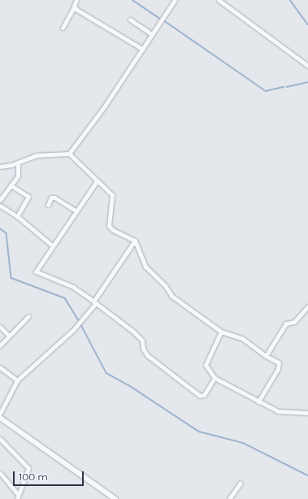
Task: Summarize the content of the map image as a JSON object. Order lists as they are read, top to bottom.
{
  "scale_bar": "100 m"
}
